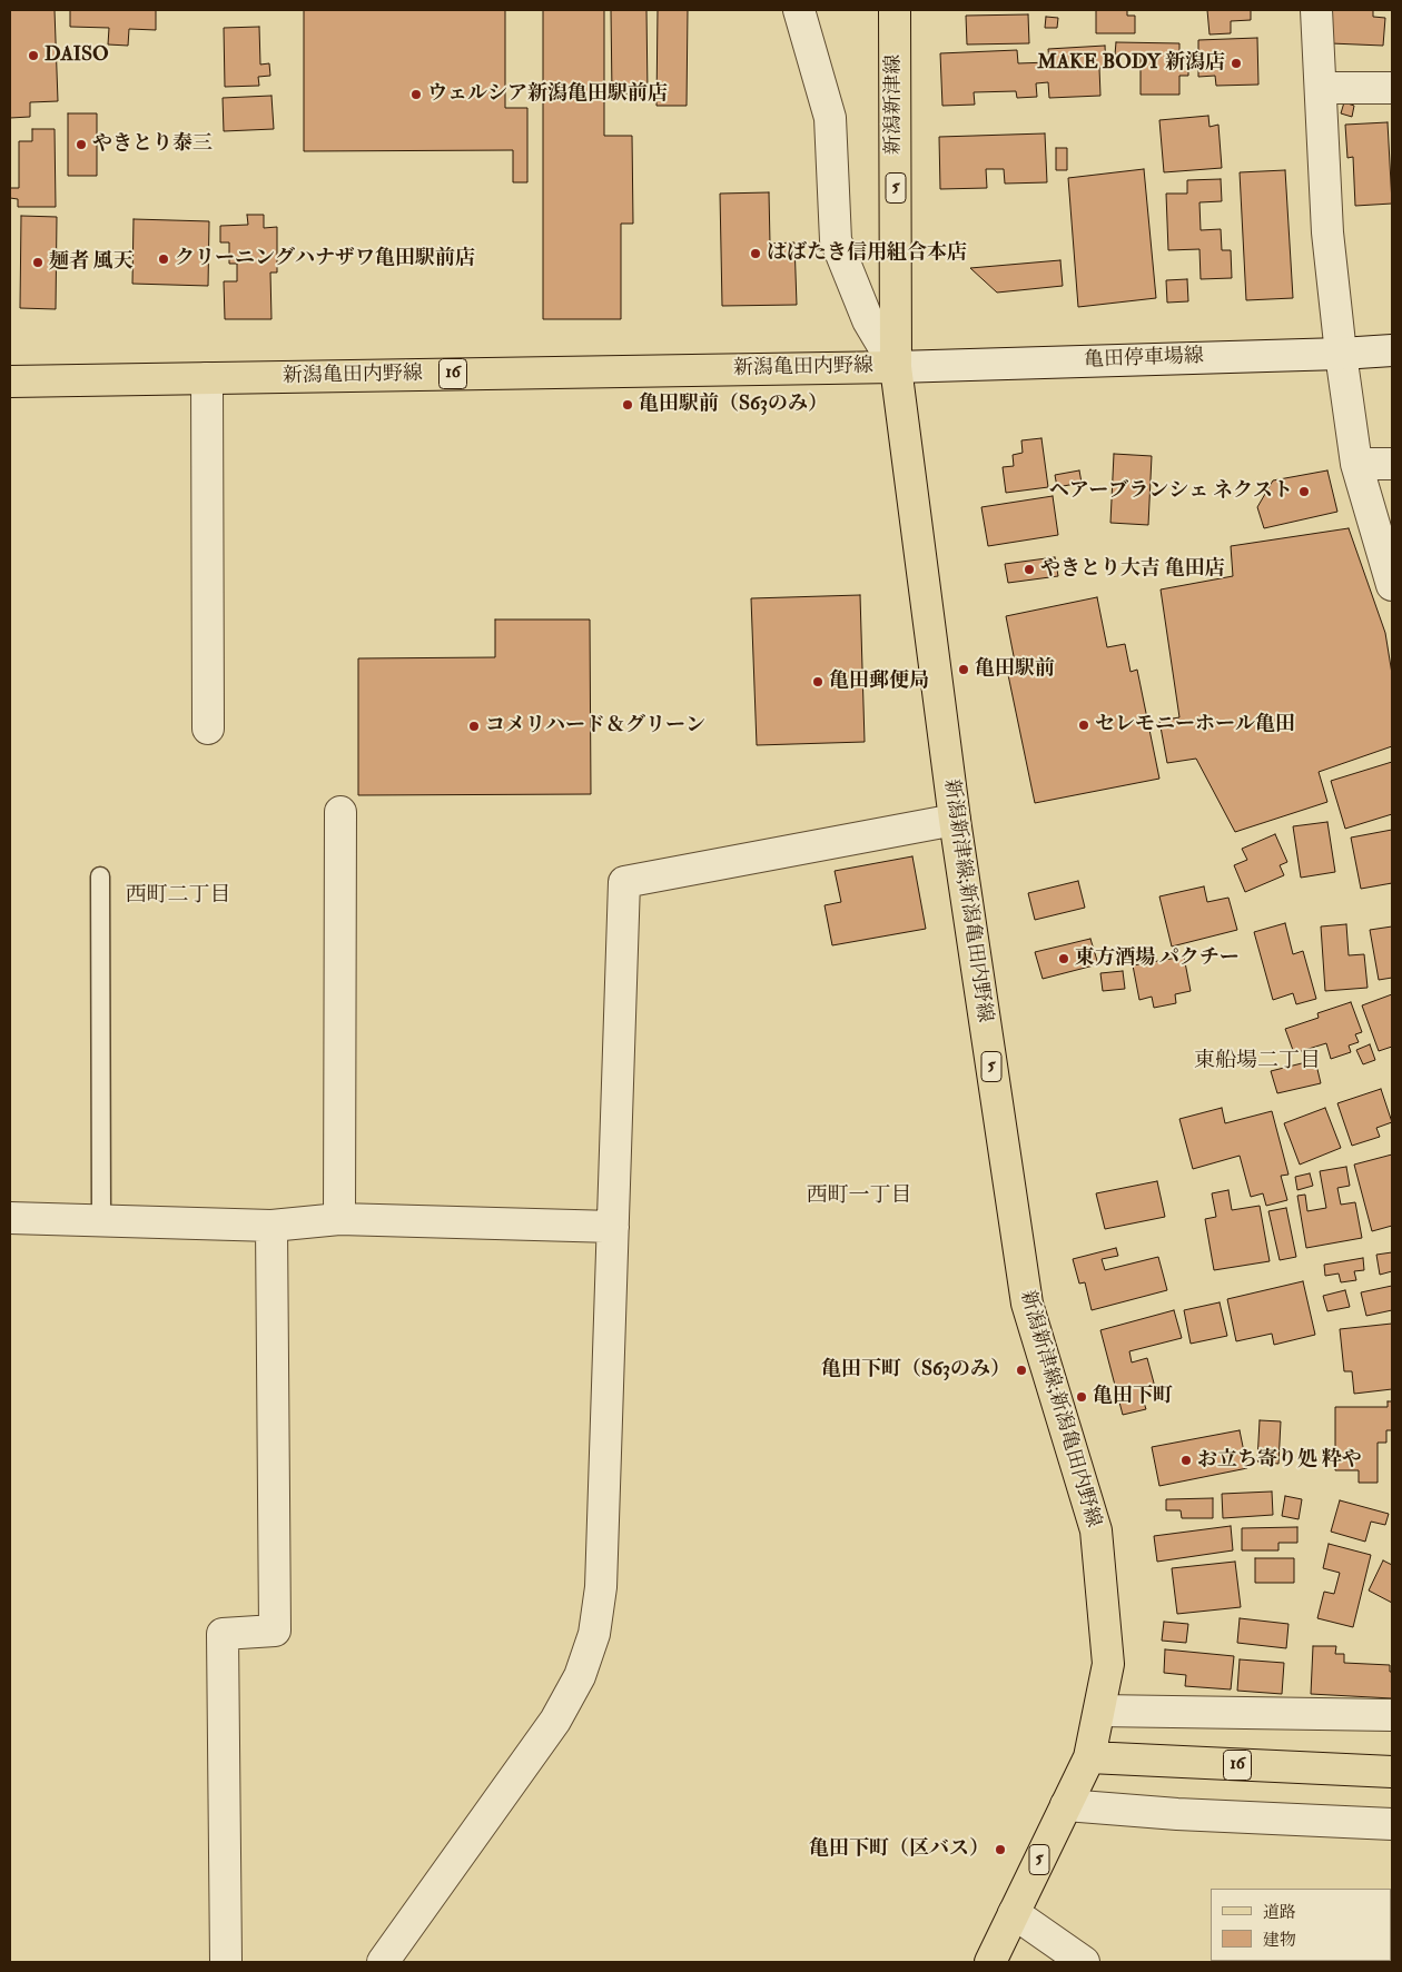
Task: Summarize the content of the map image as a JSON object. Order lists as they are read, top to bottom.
{
  "streets": {
    "main road": [
      "新潟新津線",
      "5",
      "新潟亀田内野線",
      "16",
      "新潟新津線;新潟亀田内野線"
    ],
    "street": ["亀田停車場線"]
  },
  "crossings": [
    ["新潟新津線", "亀田停車場線"],
    ["新潟新津線", "新潟亀田内野線"],
    ["新潟新津線", "新潟新津線;新潟亀田内野線"],
    ["5", "16"],
    ["5", "新潟新津線;新潟亀田内野線"],
    ["亀田停車場線", "新潟亀田内野線"],
    ["亀田停車場線", "新潟新津線;新潟亀田内野線"],
    ["新潟亀田内野線", "新潟新津線;新潟亀田内野線"],
    ["16", "新潟新津線;新潟亀田内野線"]
  ],
  "districts": ["西町二丁目", "東船場二丁目", "西町一丁目"],
  "places": [
    "DAISO",
    "MAKE BODY 新潟店",
    "ウェルシア新潟亀田駅前店",
    "やきとり泰三",
    "はばたき信用組合本店",
    "クリーニングハナザワ亀田駅前店",
    "麺者 風天",
    "亀田駅前（S63のみ）",
    "ヘアーブランシェ ネクスト",
    "やきとり大吉 亀田店",
    "亀田駅前",
    "亀田郵便局",
    "セレモニーホール亀田",
    "コメリハード＆グリーン",
    "東方酒場 パクチー",
    "亀田下町（S63のみ）",
    "亀田下町",
    "お立ち寄り処 粋や",
    "亀田下町（区バス）"
  ],
  "legend": ["道路", "建物"]
}
